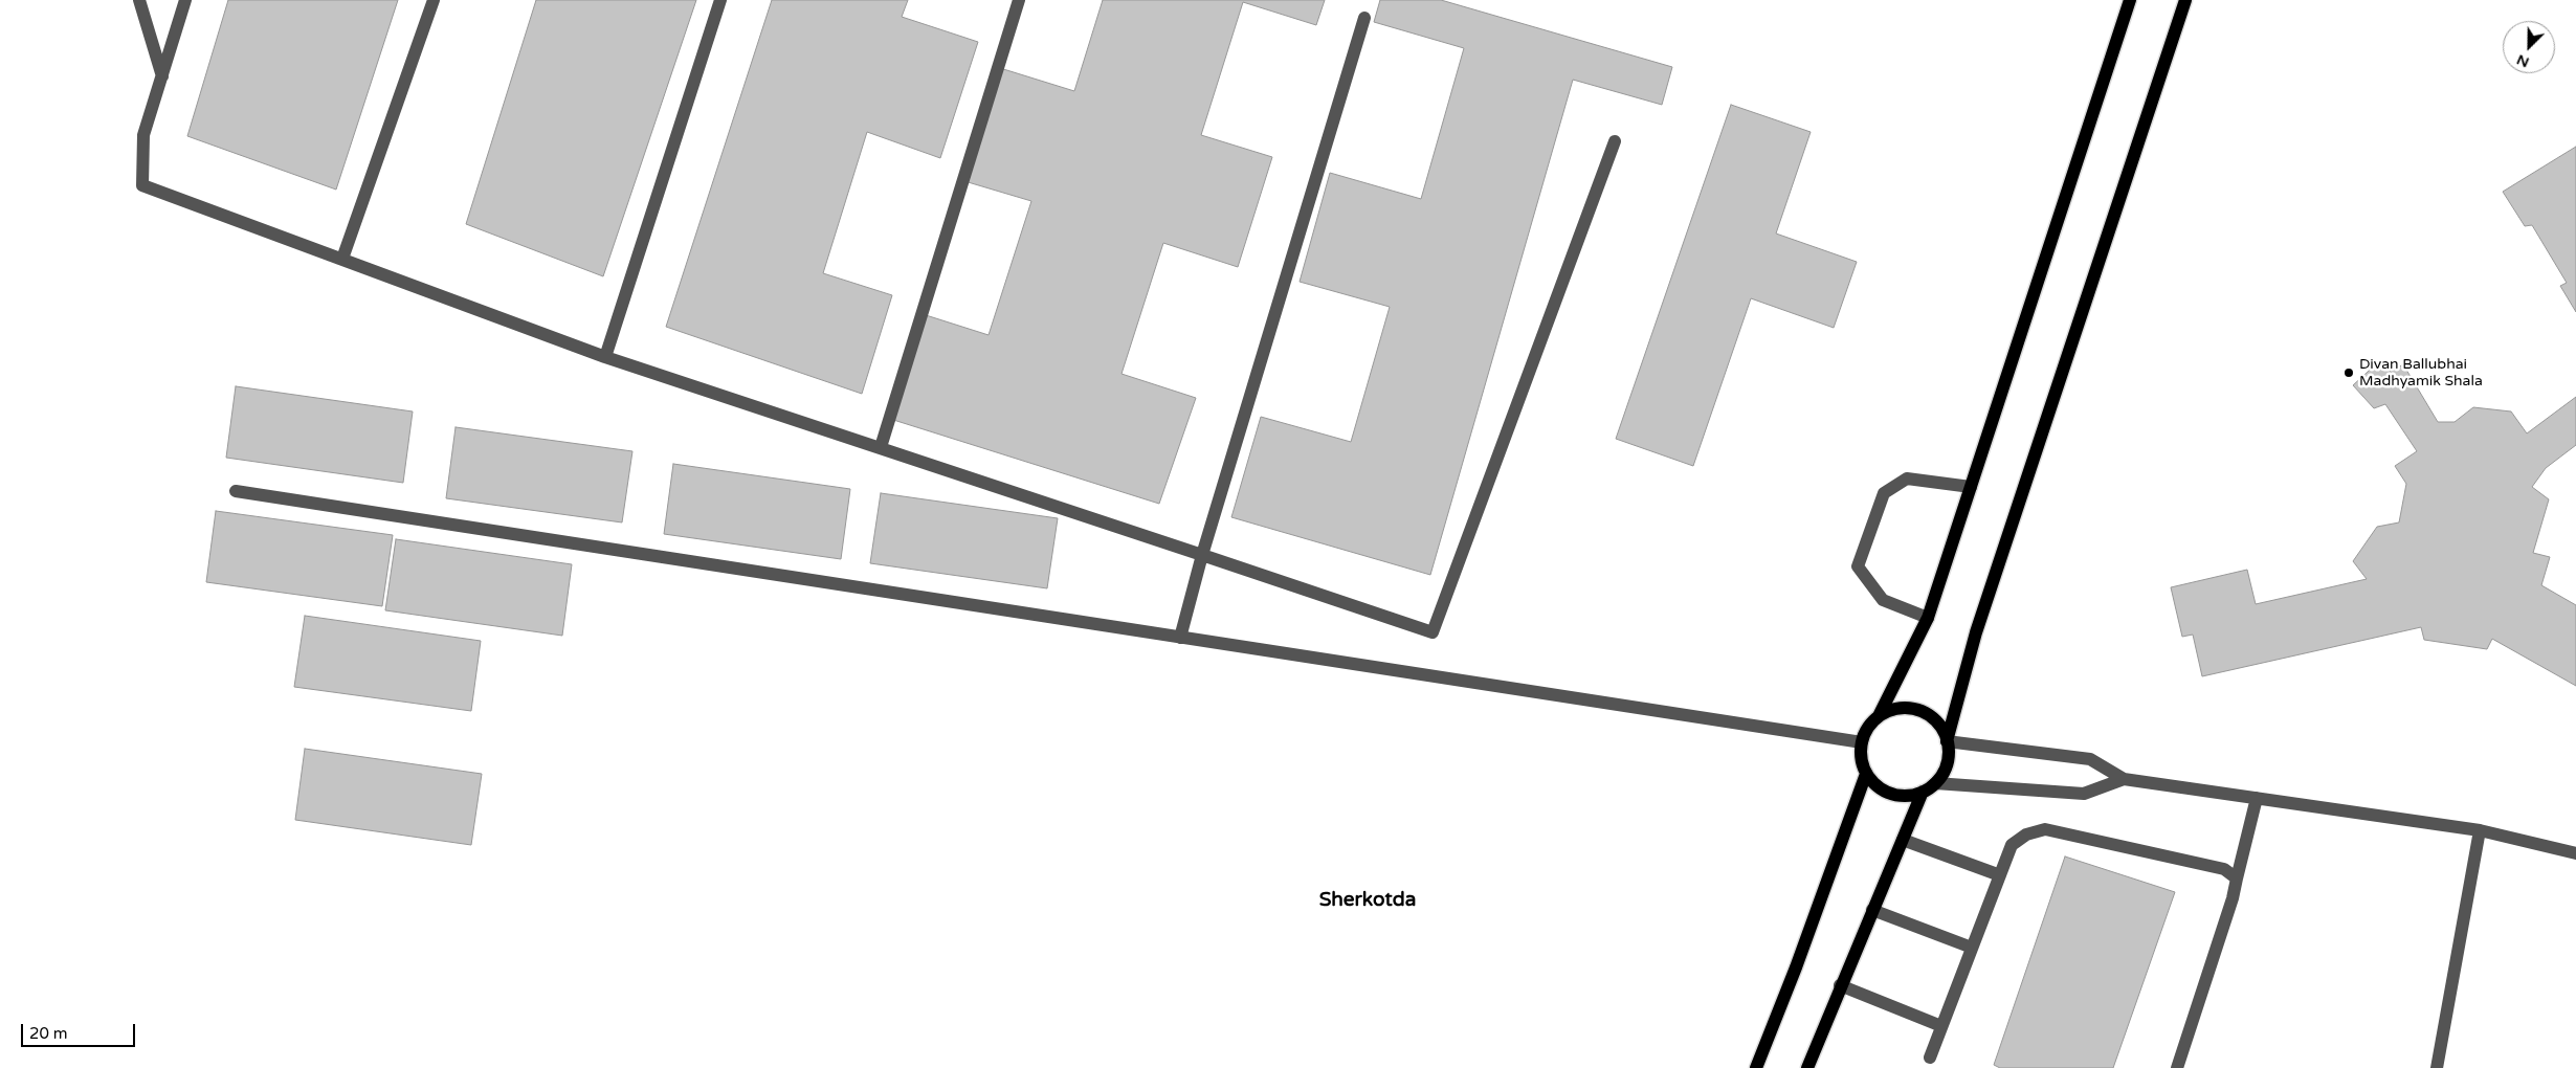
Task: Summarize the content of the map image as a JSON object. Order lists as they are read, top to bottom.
{
  "districts": ["Sherkotda"],
  "places": ["Divan Ballubhai Madhyamik Shala"],
  "scale_bar": "20 m",
  "north": "bottom left"
}
